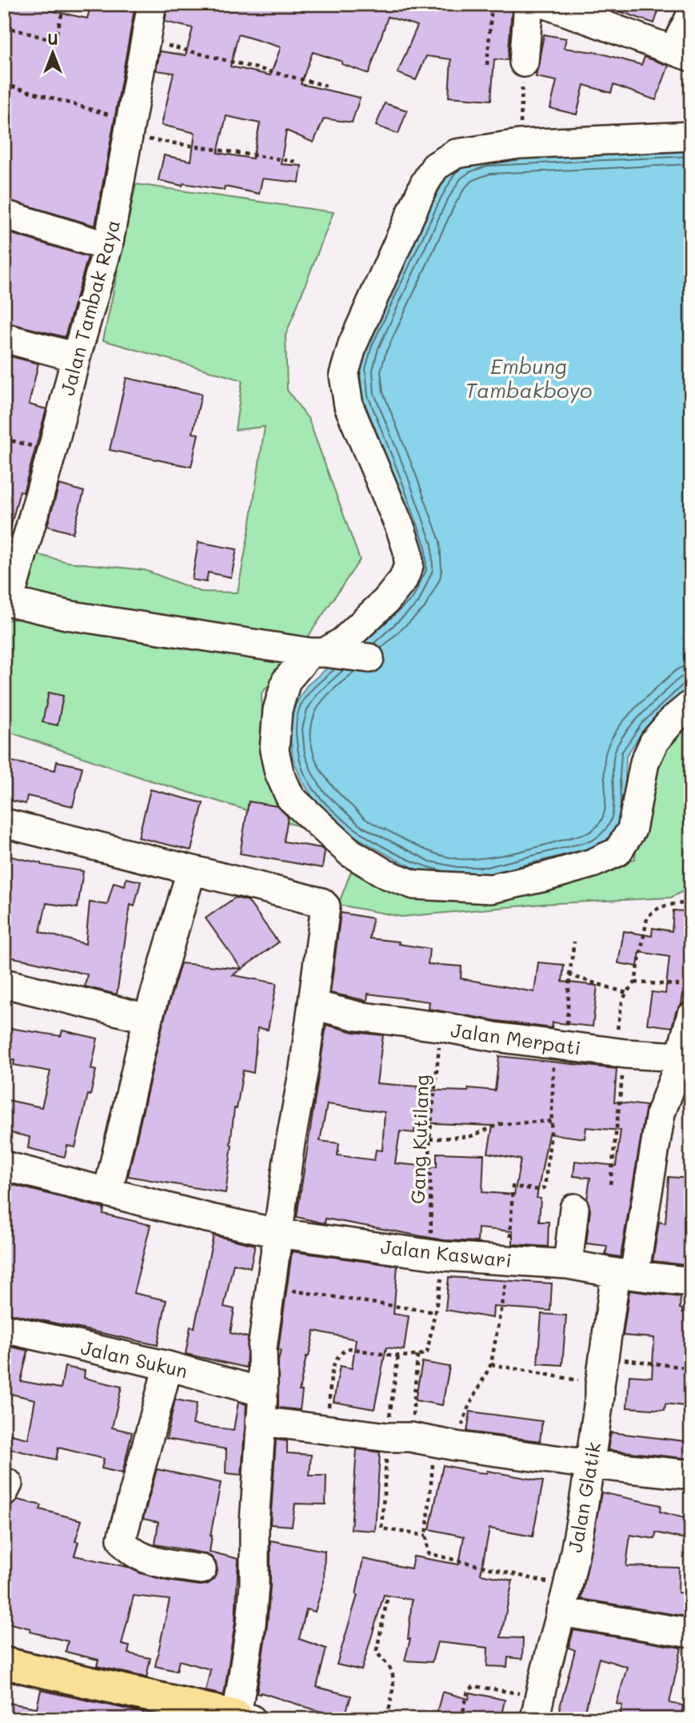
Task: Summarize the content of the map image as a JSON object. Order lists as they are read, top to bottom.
{
  "streets": {
    "street": [
      "Jalan Tambak Raya",
      "Jalan Merpati",
      "Jalan Kaswari",
      "Jalan Sukun",
      "Jalan Glatik"
    ],
    "path": ["Gang Kutilang"]
  },
  "crossings": [
    ["Jalan Merpati", "Gang Kutilang"],
    ["Jalan Merpati", "Jalan Glatik"],
    ["Gang Kutilang", "Jalan Kaswari"],
    ["Jalan Kaswari", "Jalan Glatik"]
  ],
  "water": ["Embung Tambakboyo"],
  "north": "top"
}
